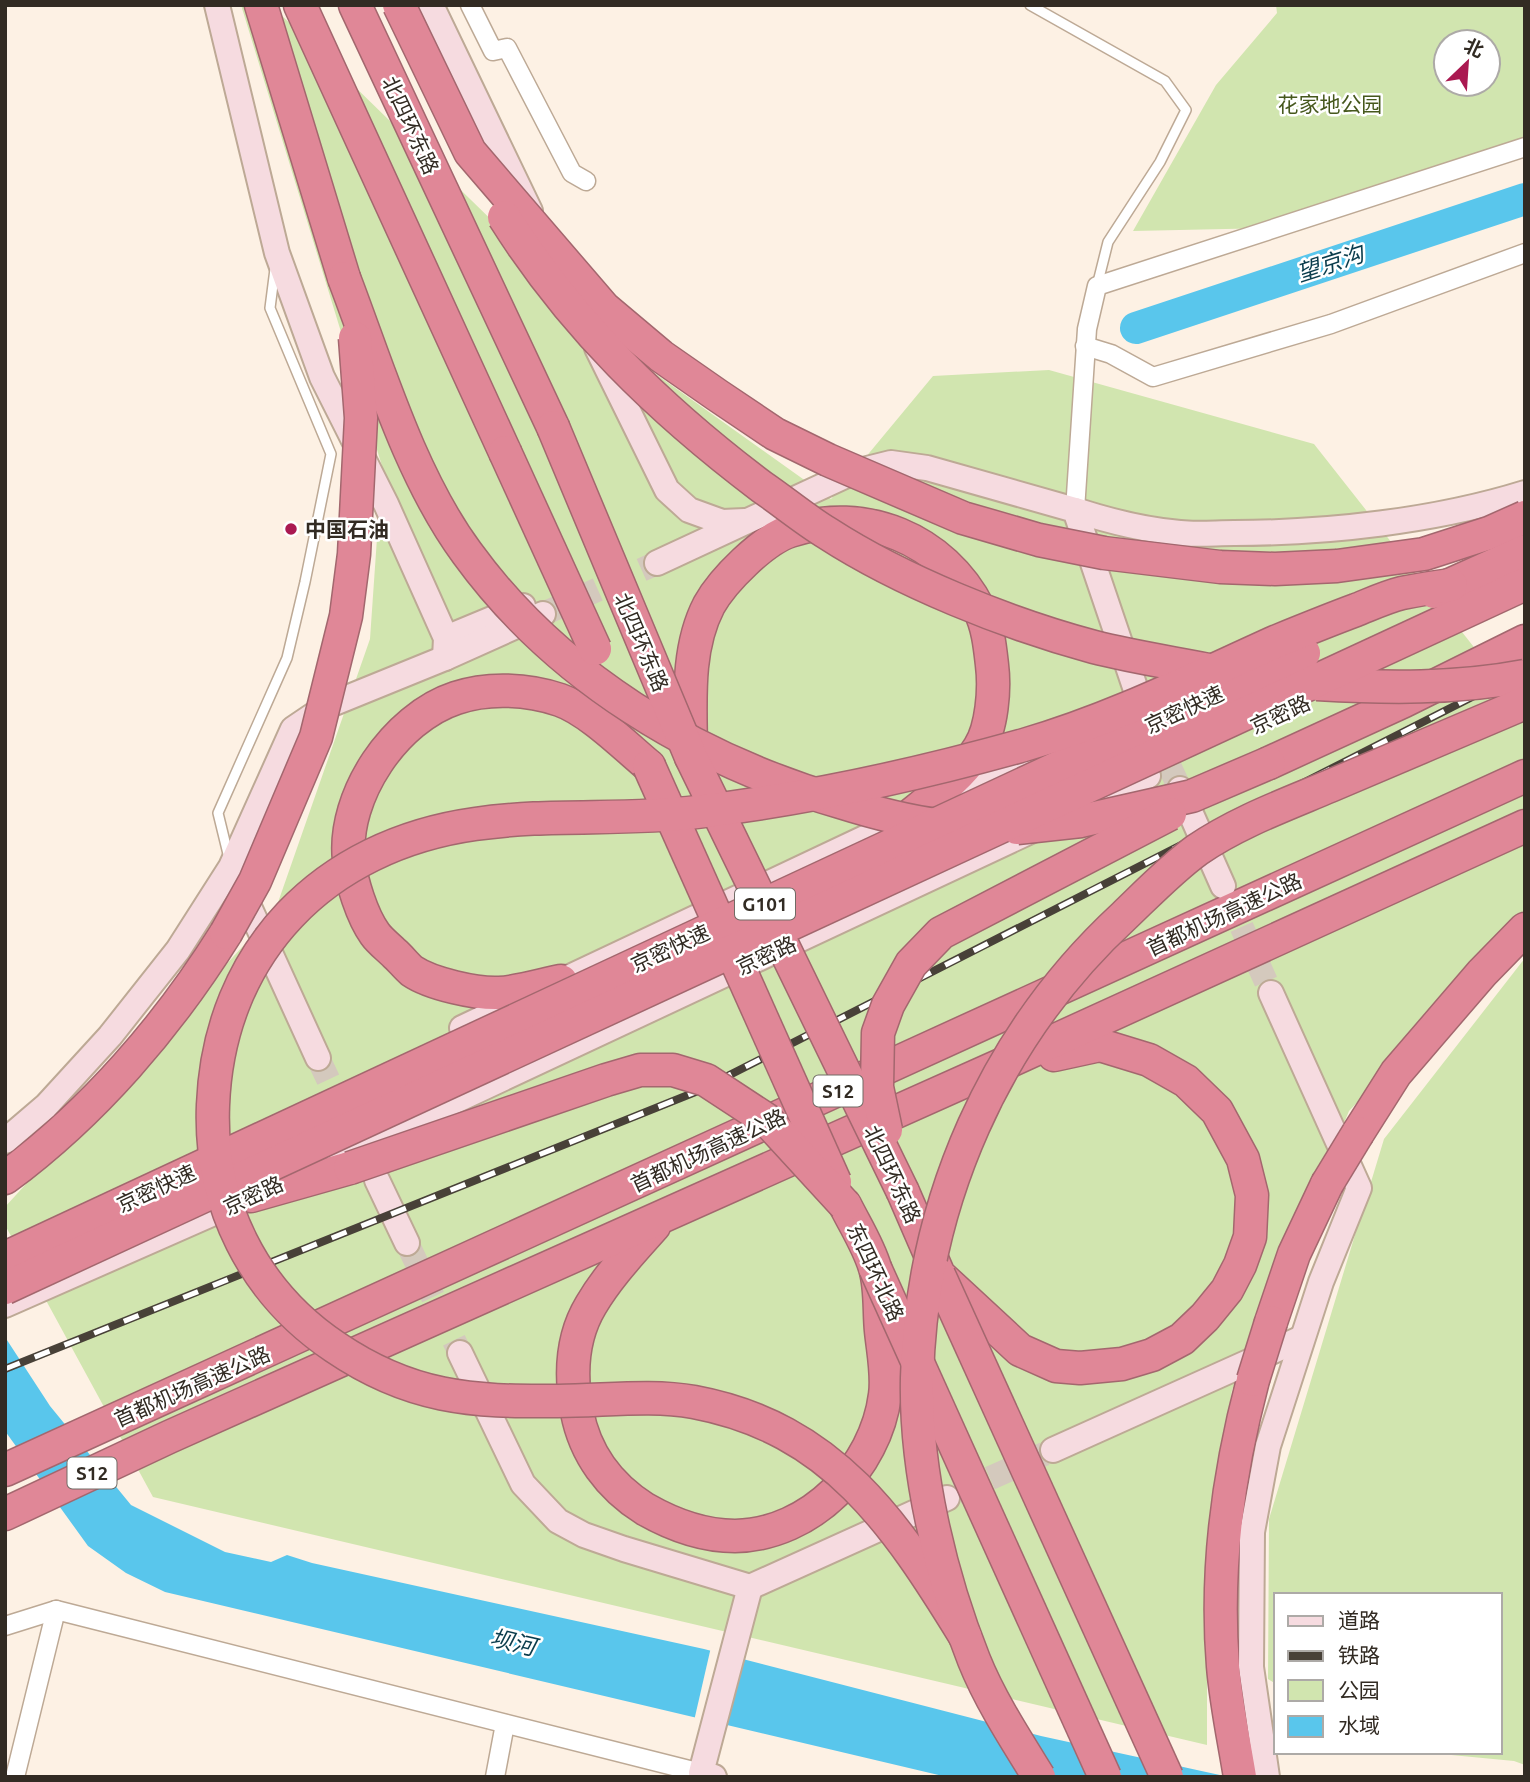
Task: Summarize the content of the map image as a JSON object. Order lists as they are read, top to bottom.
{
  "streets": {
    "highway": [
      "北四环东路",
      "京密快速",
      "G101",
      "首都机场高速公路",
      "S12",
      "东四环北路"
    ],
    "street": ["京密路"]
  },
  "crossings": [
    ["北四环东路", "东四环北路"],
    ["京密快速", "G101"]
  ],
  "water": ["望京沟", "坝河"],
  "parks": ["花家地公园"],
  "places": ["中国石油"],
  "legend": [
    "道路",
    "铁路",
    "公园",
    "水域"
  ],
  "north": "top right"
}
